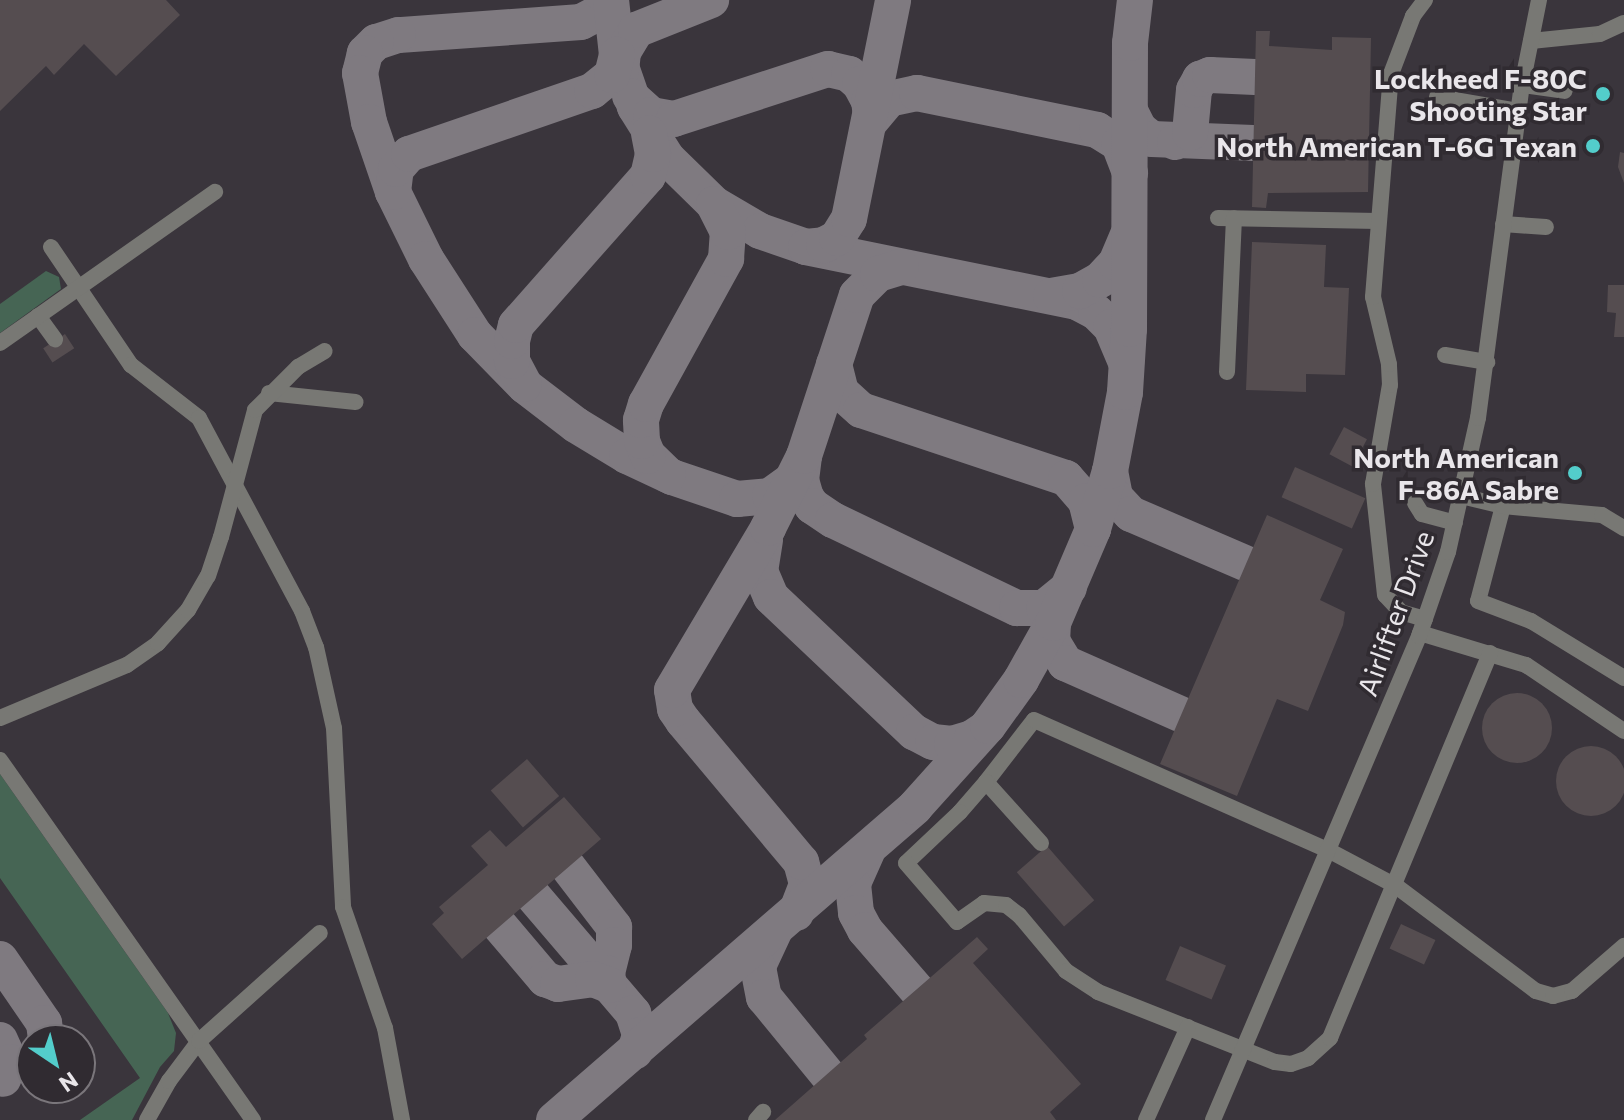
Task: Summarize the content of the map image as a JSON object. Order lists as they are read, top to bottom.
{
  "streets": {
    "street": ["Airlifter Drive"]
  },
  "places": ["Lockheed F-80C Shooting Star", "North American T-6G Texan", "North American F-86A Sabre"],
  "north": "bottom right"
}
